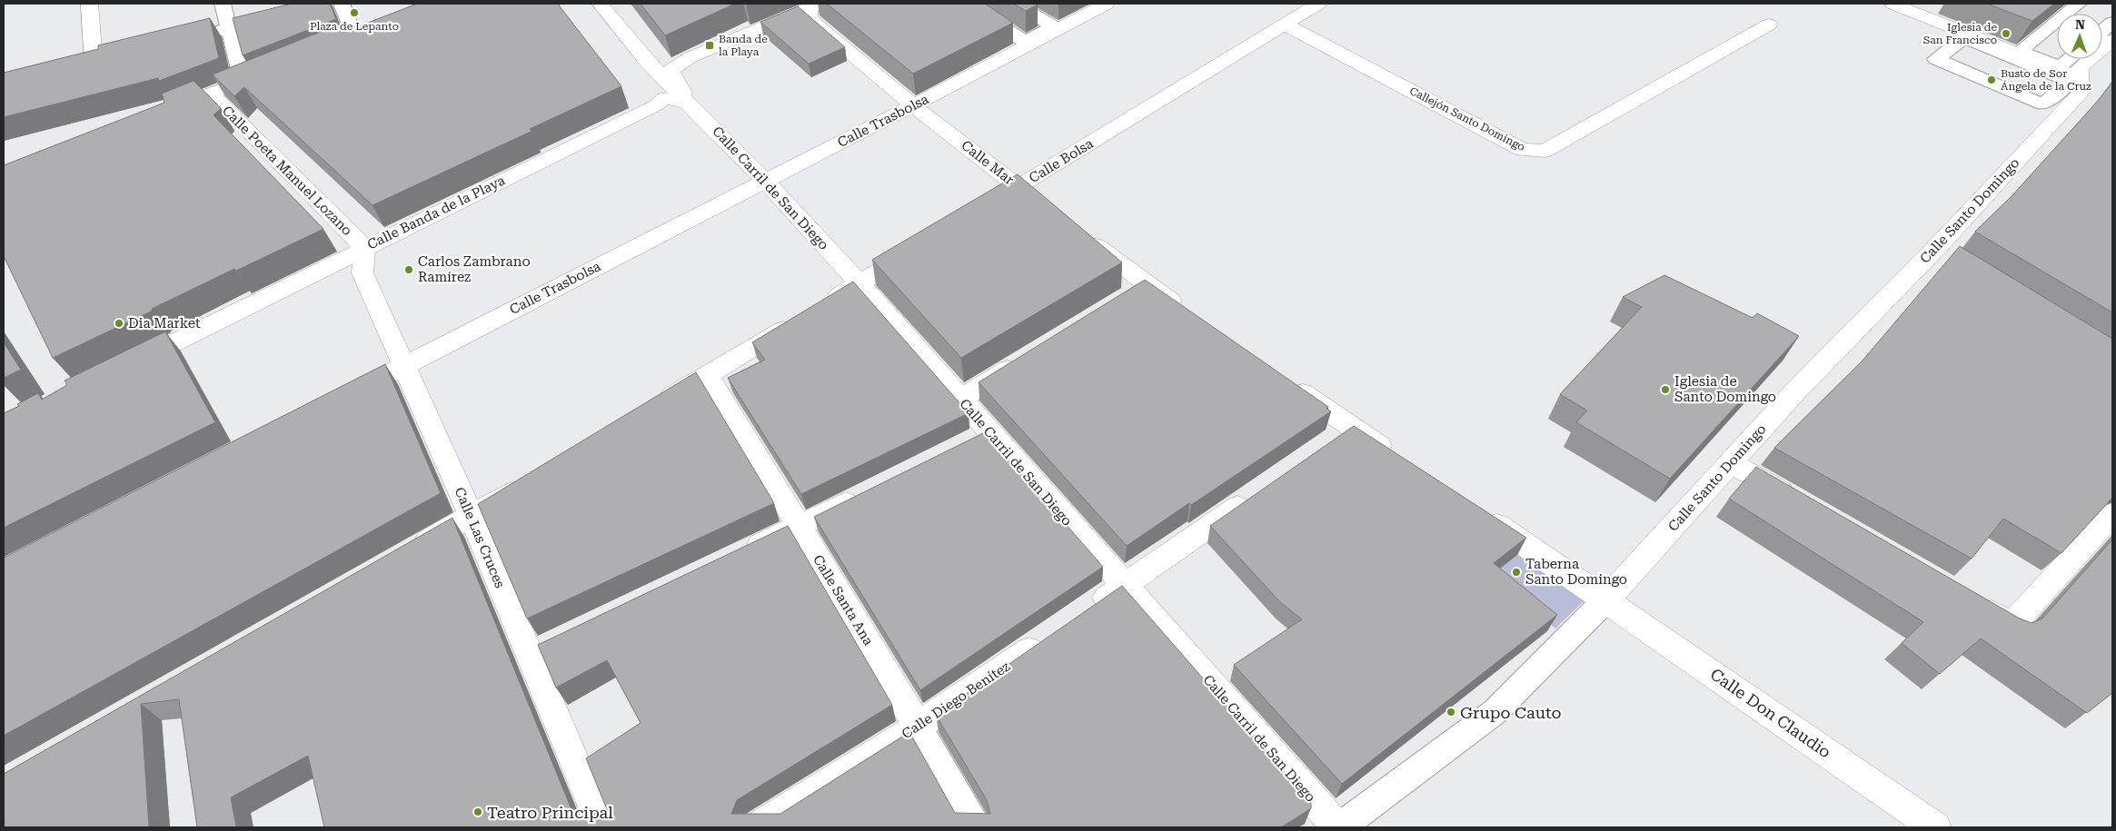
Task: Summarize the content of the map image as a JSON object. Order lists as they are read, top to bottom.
{
  "streets": {
    "street": [
      "Callejón Santo Domingo",
      "Calle Trasbolsa",
      "Calle Bolsa",
      "Calle Mar",
      "Calle Poeta Manuel Lozano",
      "Calle Carril de San Diego",
      "Calle Santo Domingo",
      "Calle Banda de la Playa",
      "Calle Las Cruces",
      "Calle Santa Ana",
      "Calle Diego Benítez",
      "Calle Don Claudio"
    ]
  },
  "crossings": [
    ["Callejón Santo Domingo", "Calle Bolsa"],
    ["Calle Trasbolsa", "Calle Mar"],
    ["Calle Trasbolsa", "Calle Carril de San Diego"],
    ["Calle Trasbolsa", "Calle Las Cruces"],
    ["Calle Bolsa", "Calle Mar"],
    ["Calle Poeta Manuel Lozano", "Calle Banda de la Playa"],
    ["Calle Poeta Manuel Lozano", "Calle Las Cruces"],
    ["Calle Carril de San Diego", "Calle Santo Domingo"],
    ["Calle Carril de San Diego", "Calle Banda de la Playa"],
    ["Calle Santo Domingo", "Calle Don Claudio"],
    ["Calle Banda de la Playa", "Calle Las Cruces"],
    ["Calle Santa Ana", "Calle Diego Benítez"]
  ],
  "places": {
    "other": [
      "Plaza de Lepanto",
      "Iglesia de San Francisco",
      "Busto de Sor Ángela de la Cruz",
      "Carlos Zambrano Ramírez",
      "Dia Market",
      "Iglesia de Santo Domingo",
      "Taberna Santo Domingo",
      "Grupo Cauto",
      "Teatro Principal"
    ],
    "transit": ["Banda de la Playa"]
  },
  "north": "top"
}
